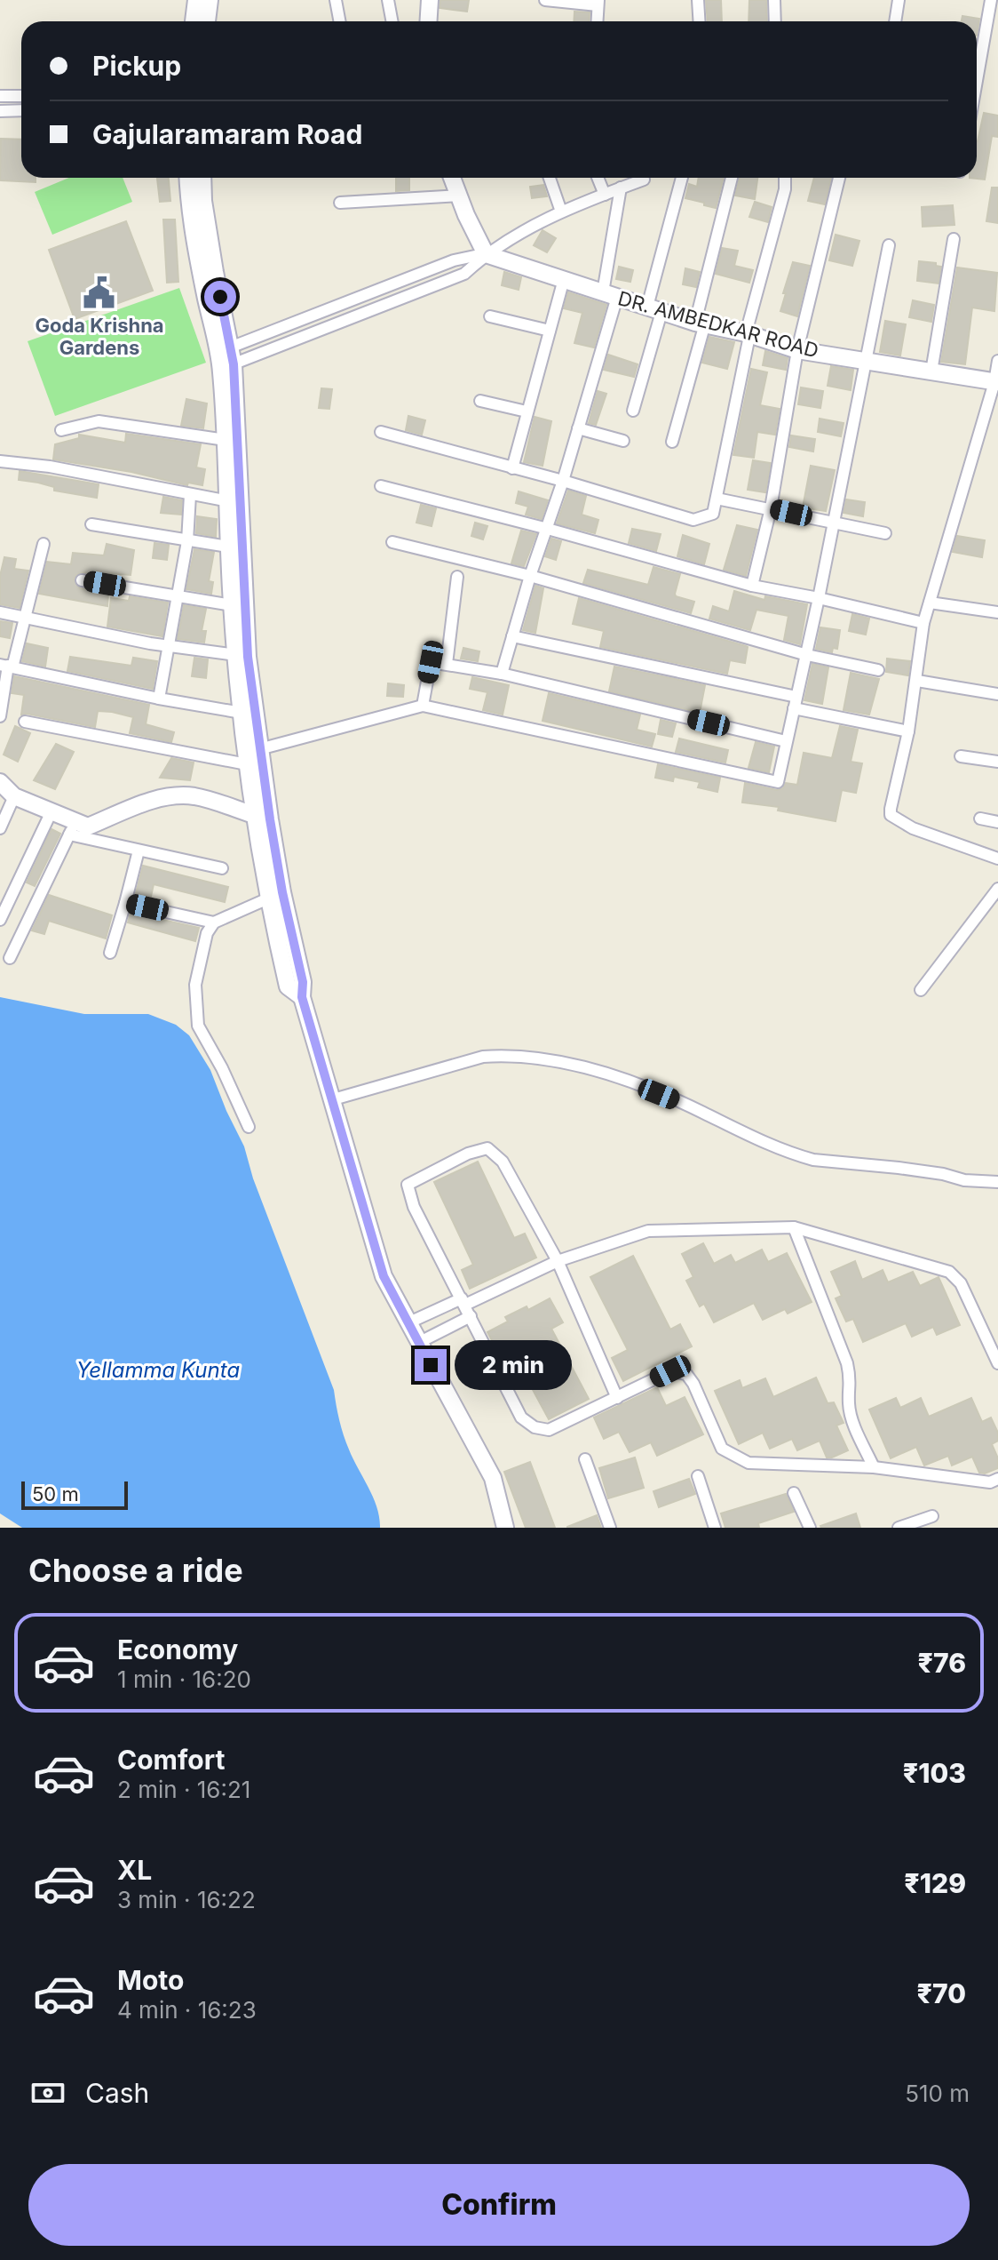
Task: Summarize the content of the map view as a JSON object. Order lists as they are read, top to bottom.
{
  "streets": {
    "main road": ["DR. AMBEDKAR ROAD"]
  },
  "water": ["Yellamma Kunta"],
  "places": {
    "public building": ["Goda Krishna Gardens"]
  },
  "scale_bar": "50 m",
  "page": {
    "banner": ["Pickup", "Gajularamaram Road"],
    "bubble": "2 min",
    "scale": "50 m",
    "heading": "Choose a ride",
    "list": [
      {
        "name": "Economy",
        "note": "1 min · 16:20",
        "value": "₹76"
      },
      {
        "name": "Comfort",
        "note": "2 min · 16:21",
        "value": "₹103"
      },
      {
        "name": "XL",
        "note": "3 min · 16:22",
        "value": "₹129"
      },
      {
        "name": "Moto",
        "note": "4 min · 16:23",
        "value": "₹70"
      }
    ],
    "pay": ["Cash", "510 m"],
    "buttons": "Confirm"
  }
}
